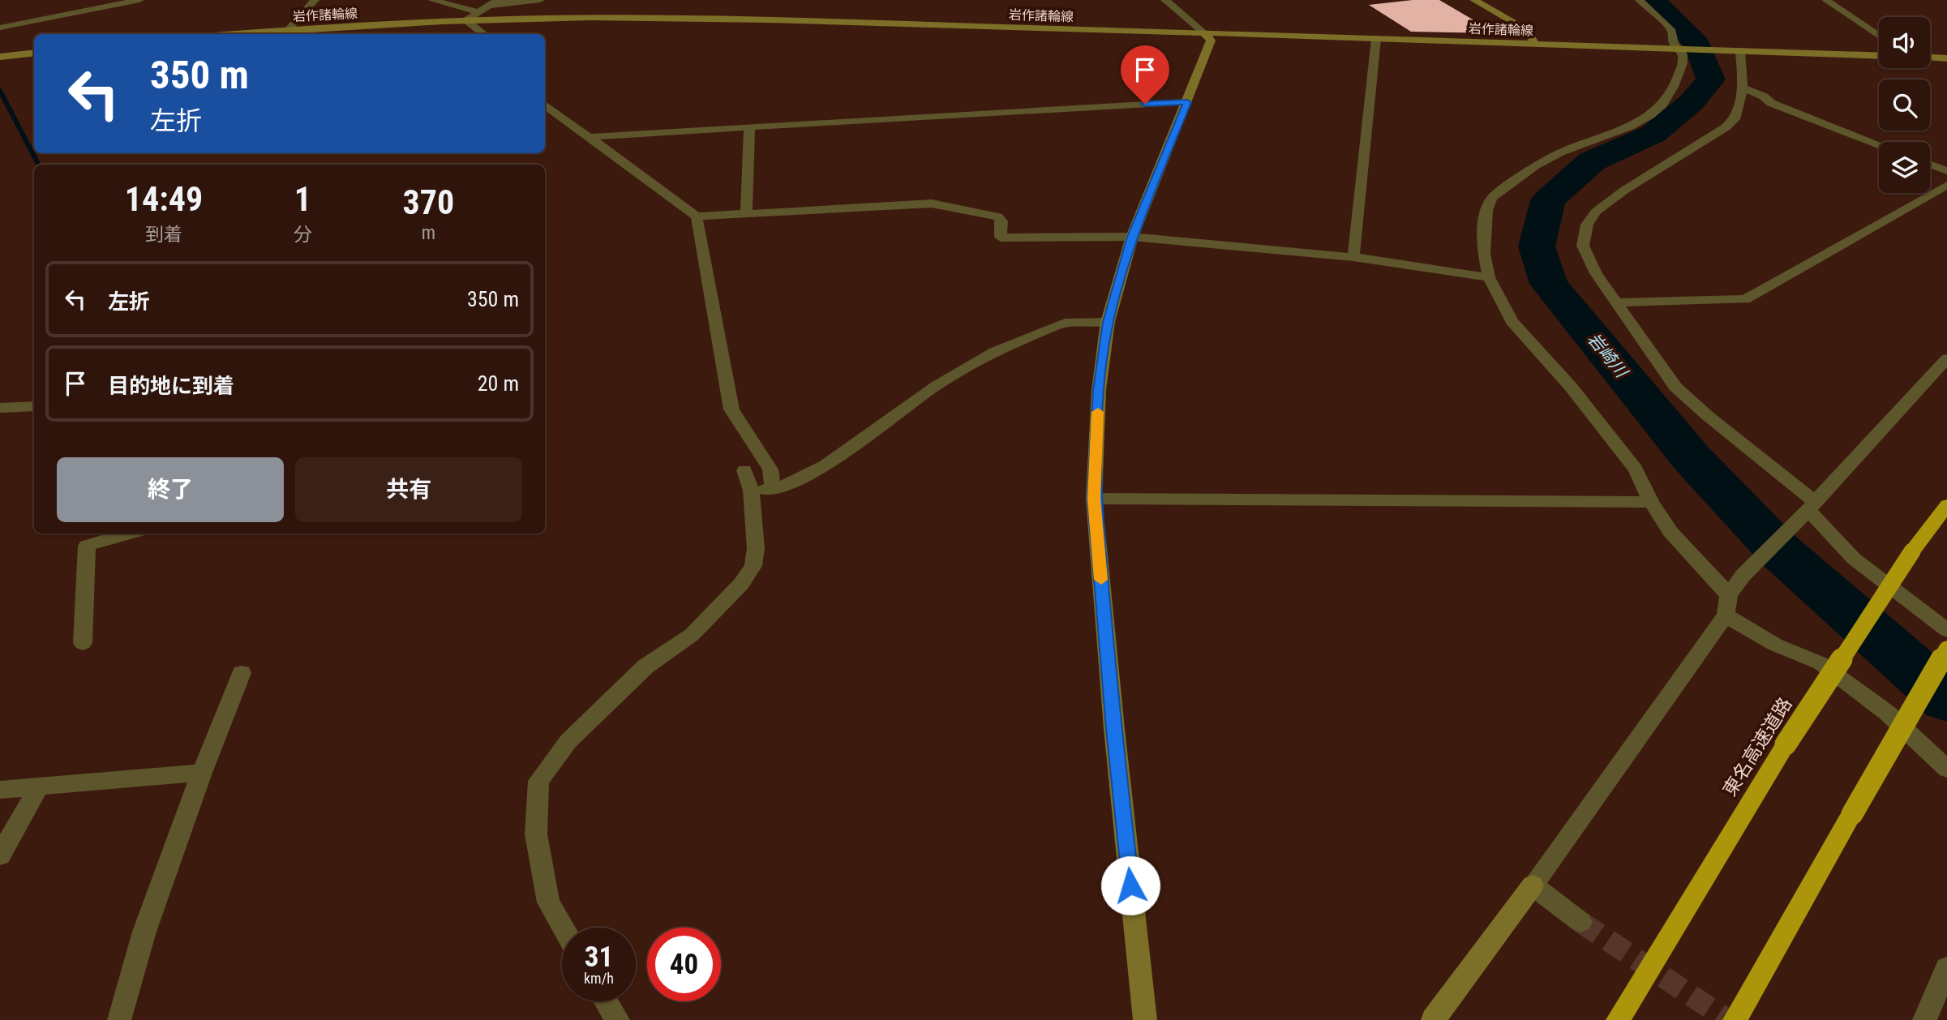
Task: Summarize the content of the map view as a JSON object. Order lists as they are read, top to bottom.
{
  "streets": {
    "highway": ["東名高速道路"],
    "main road": ["岩作諸輪線"]
  },
  "water": ["岩崎川"],
  "page": {
    "turn": ["350 m", "左折"],
    "eta": [
      "14:49",
      "到着",
      "1",
      "分",
      "370",
      "m"
    ],
    "list": [
      {
        "name": "左折",
        "value": "350 m"
      },
      {
        "name": "目的地に到着",
        "value": "20 m"
      }
    ],
    "buttons": ["終了", "共有"],
    "speed": "31 km/h",
    "limit": "40"
  }
}
